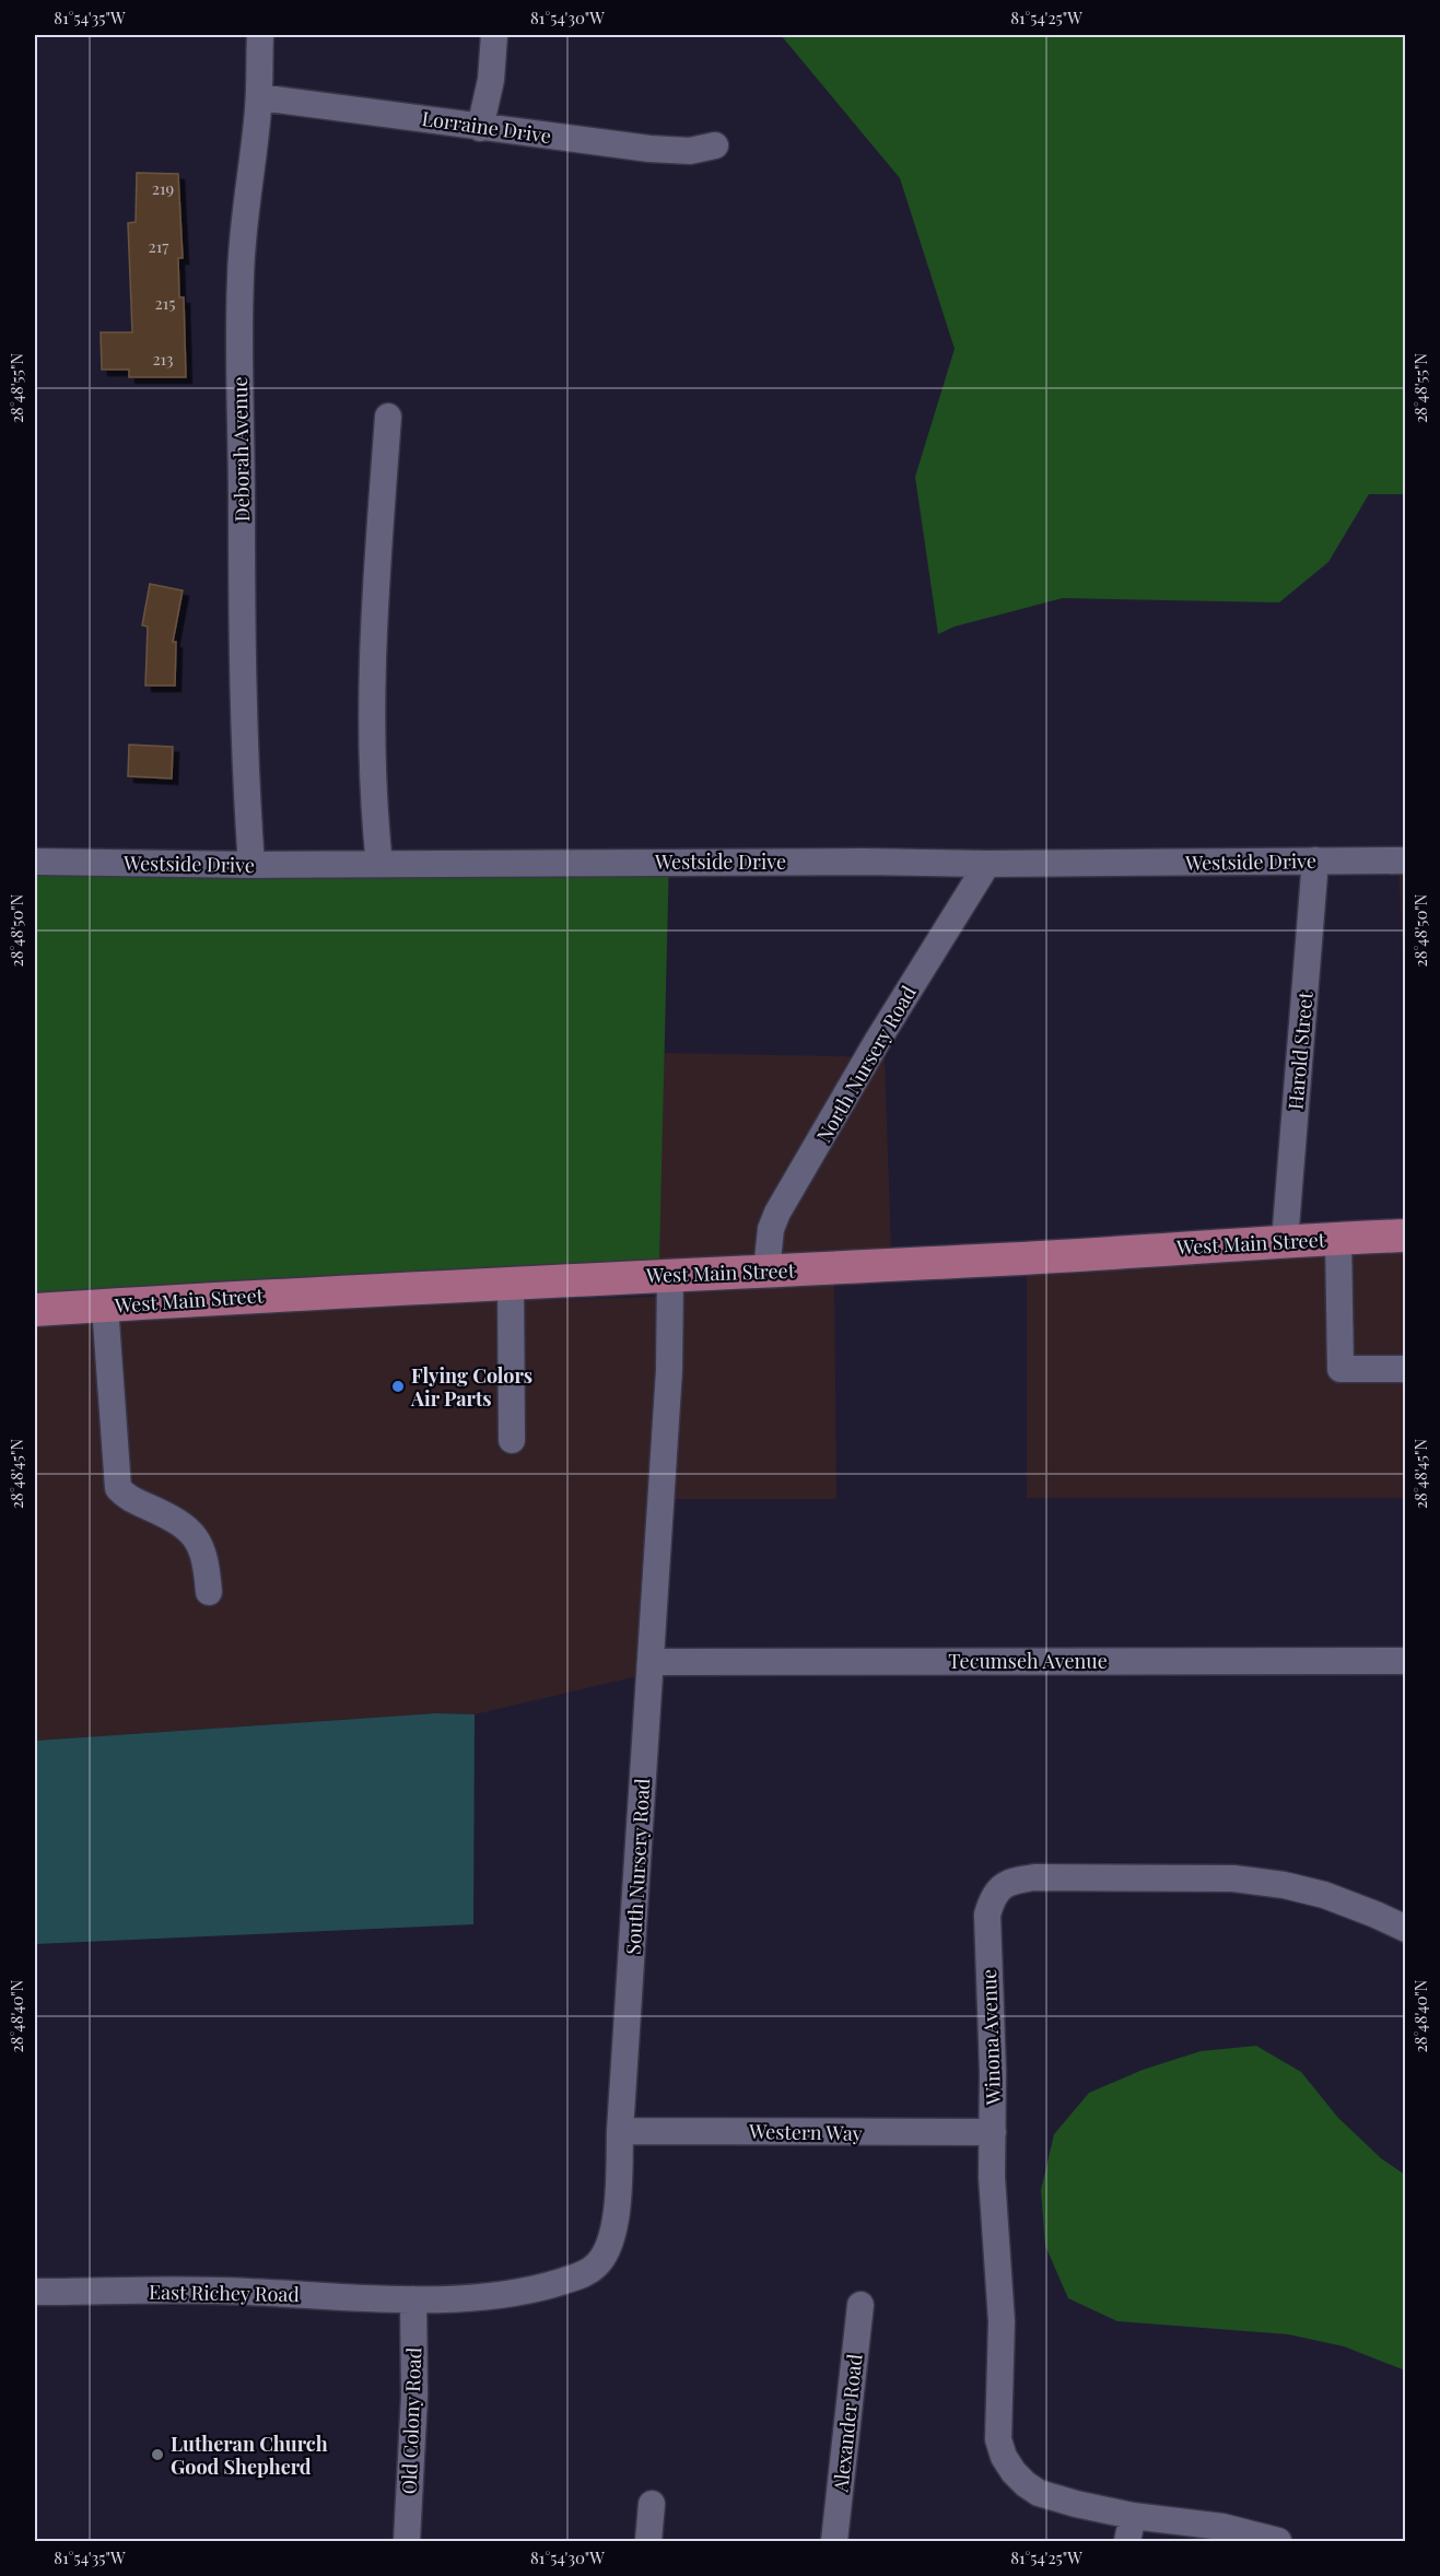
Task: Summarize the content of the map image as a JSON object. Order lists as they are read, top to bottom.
{
  "streets": {
    "main road": ["West Main Street"],
    "street": [
      "Lorraine Drive",
      "Deborah Avenue",
      "Westside Drive",
      "Harold Street",
      "North Nursery Road",
      "Tecumseh Avenue",
      "South Nursery Road",
      "Winona Avenue",
      "Western Way",
      "East Richey Road",
      "Old Colony Road",
      "Alexander Road"
    ]
  },
  "crossings": [
    ["Lorraine Drive", "Deborah Avenue"],
    ["Deborah Avenue", "Westside Drive"],
    ["Westside Drive", "Harold Street"],
    ["Westside Drive", "North Nursery Road"],
    ["Harold Street", "West Main Street"],
    ["North Nursery Road", "West Main Street"],
    ["West Main Street", "South Nursery Road"],
    ["Tecumseh Avenue", "South Nursery Road"],
    ["South Nursery Road", "Western Way"],
    ["South Nursery Road", "East Richey Road"],
    ["South Nursery Road", "Old Colony Road"],
    ["Winona Avenue", "Western Way"],
    ["East Richey Road", "Old Colony Road"]
  ],
  "places": ["Flying Colors Air Parts", "Lutheran Church Good Shepherd"],
  "house_numbers": [
    "219",
    "217",
    "215",
    "213"
  ],
  "coordinates": [
    "81°54'35\"W",
    "81°54'30\"W",
    "81°54'25\"W",
    "28°48'55\"N",
    "28°48'50\"N",
    "28°48'45\"N",
    "28°48'40\"N"
  ]
}
